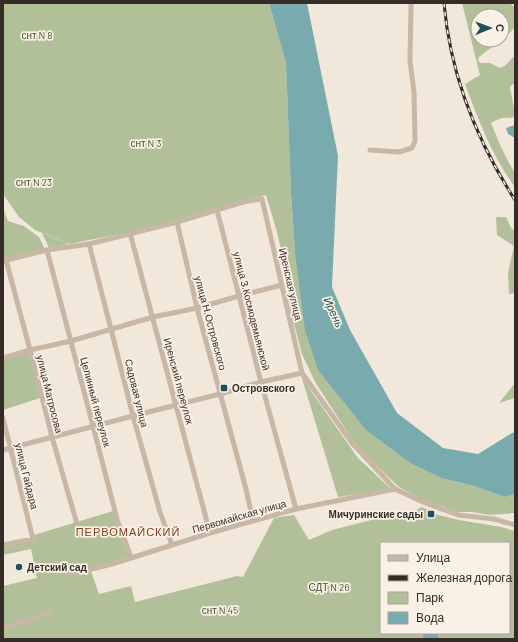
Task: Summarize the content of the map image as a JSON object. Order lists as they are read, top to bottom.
{
  "streets": {
    "street": [
      "Иренская улица",
      "улица З.Космодемьянской",
      "улица Н.Островского",
      "Иренский переулок",
      "Садовая улица",
      "улица Матросова",
      "Целинный переулок",
      "улица Гайдара",
      "Первомайская улица"
    ]
  },
  "crossings": [
    ["Иренская улица", "улица З.Космодемьянской"],
    ["улица З.Космодемьянской", "Первомайская улица"],
    ["улица Н.Островского", "Первомайская улица"],
    ["Иренский переулок", "Первомайская улица"],
    ["Садовая улица", "Первомайская улица"],
    ["Целинный переулок", "Первомайская улица"]
  ],
  "districts": ["ПЕРВОМАЙСКИЙ"],
  "water": ["Ирень"],
  "parks": [
    "снт N 8",
    "снт N 3",
    "снт N 23",
    "СДТ N 26",
    "снт N 45"
  ],
  "places": {
    "transit": ["Островского", "Мичуринские сады"],
    "other": ["Детский сад"]
  },
  "legend": [
    "Улица",
    "Железная дорога",
    "Парк",
    "Вода"
  ],
  "north": "right"
}
